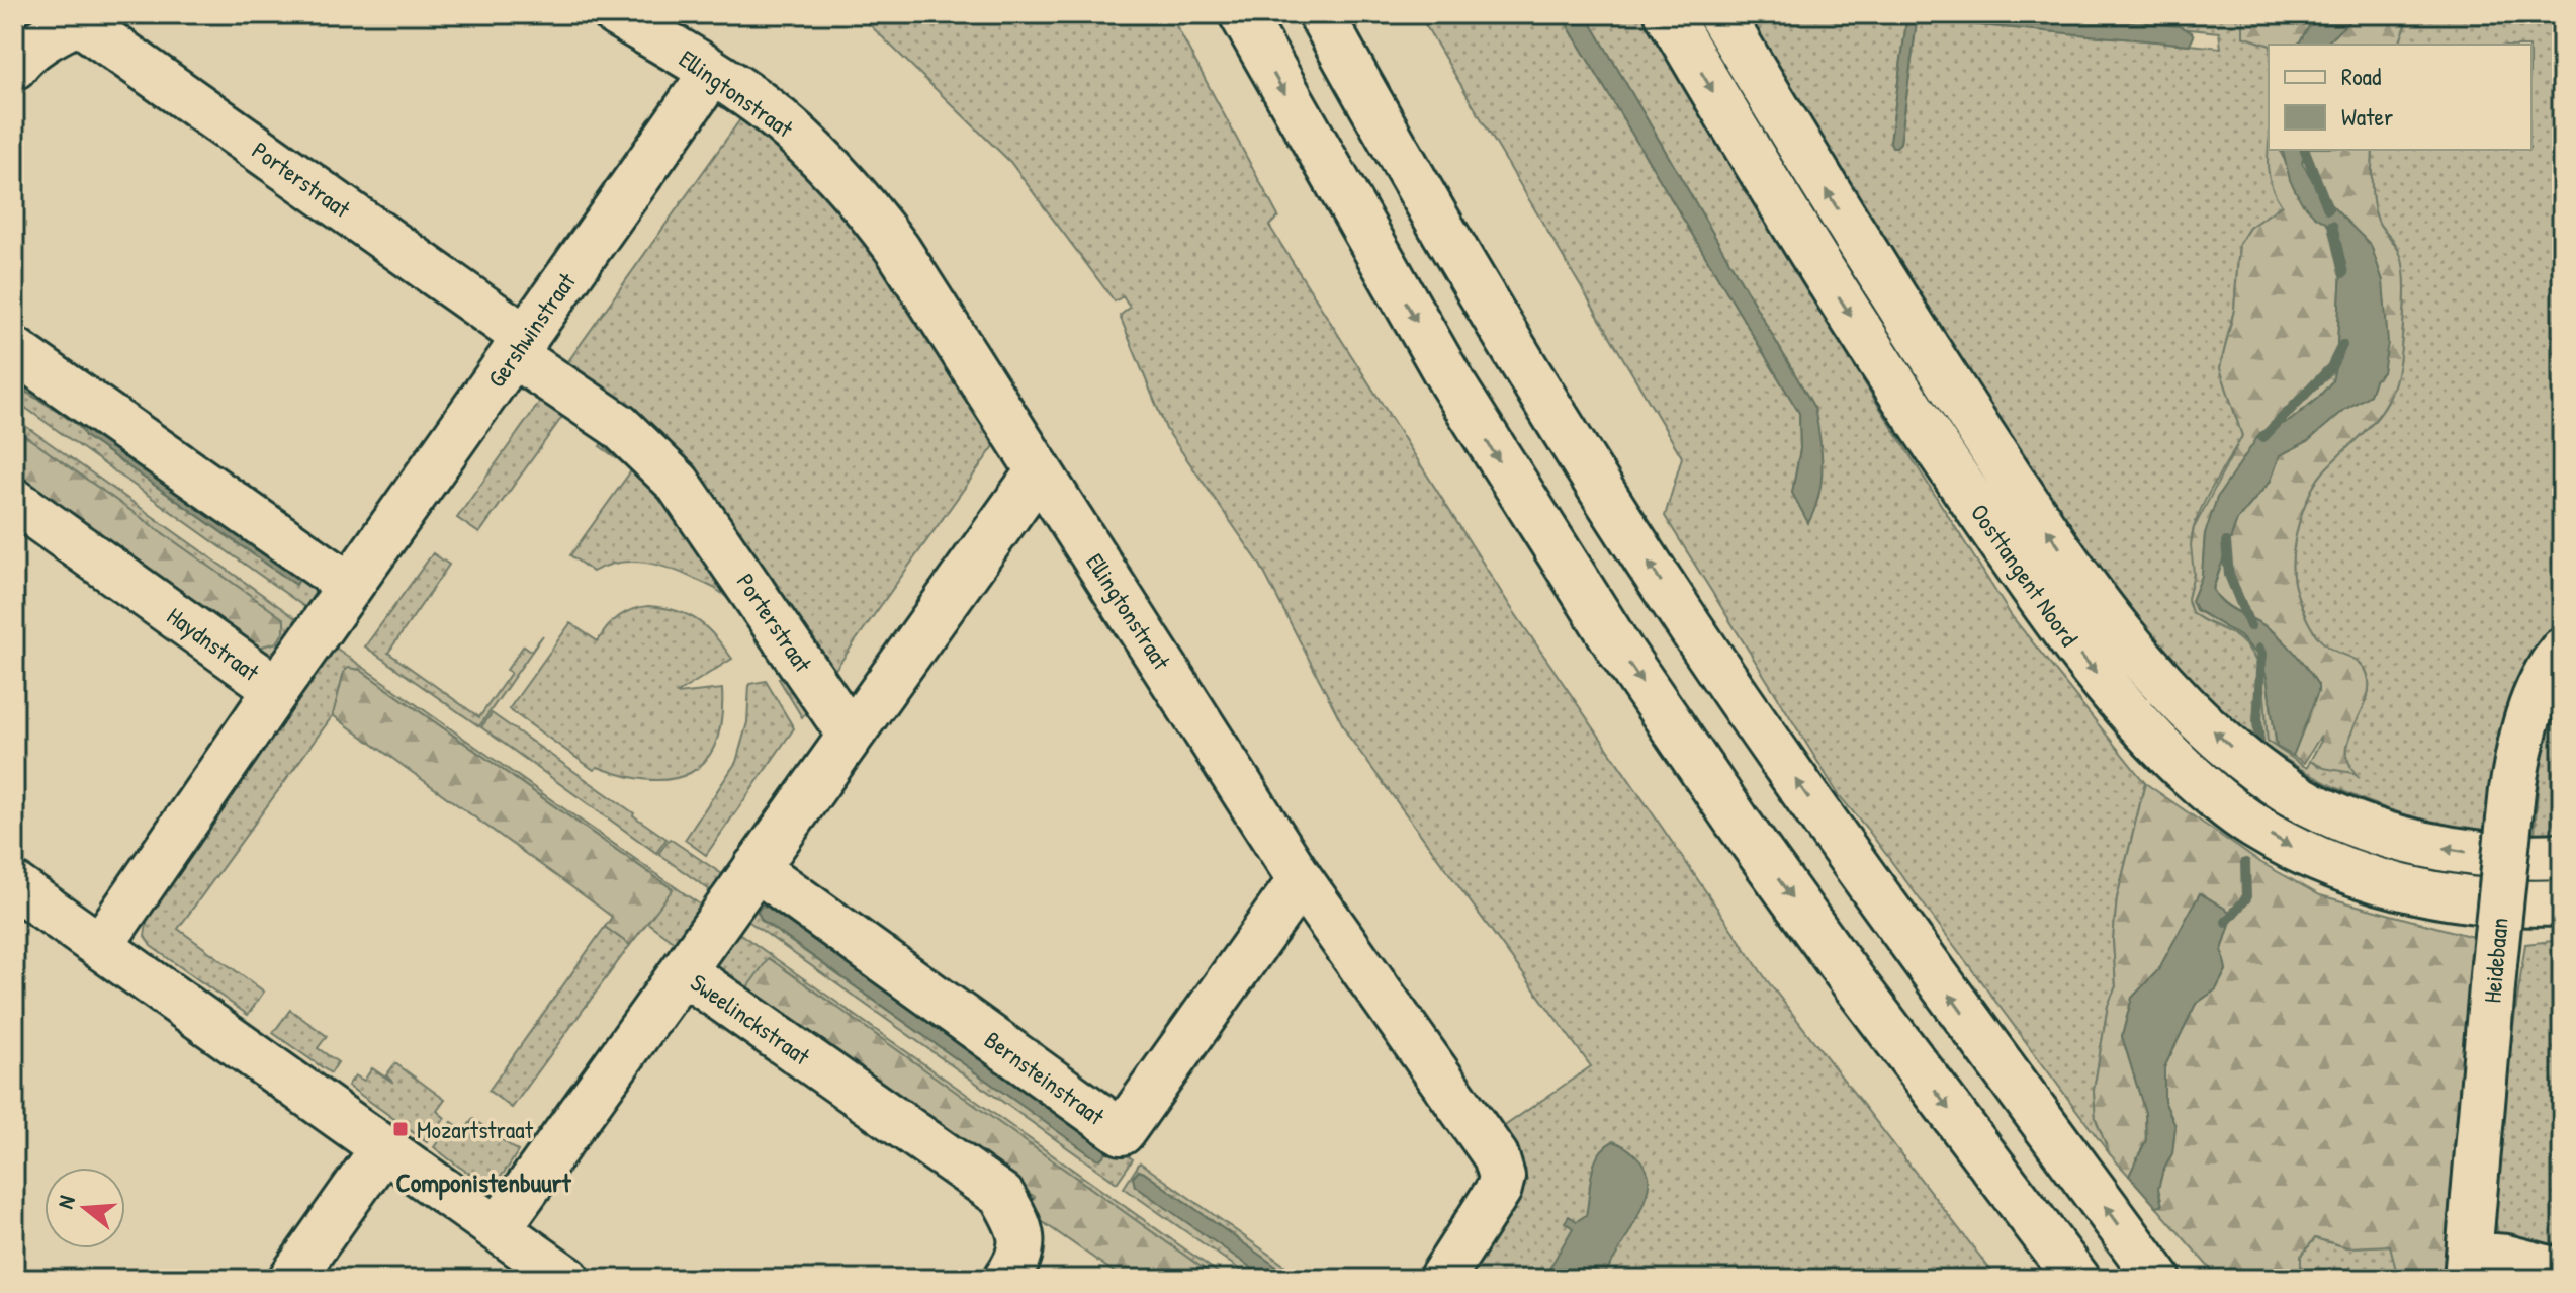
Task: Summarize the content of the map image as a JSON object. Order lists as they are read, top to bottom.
{
  "streets": {
    "main road": [
      "Ellingtonstraat",
      "Porterstraat",
      "Gershwinstraat",
      "Oosttangent Noord",
      "Haydnstraat",
      "Heidebaan",
      "Sweelinckstraat",
      "Bernsteinstraat"
    ]
  },
  "crossings": [
    ["Ellingtonstraat", "Gershwinstraat"],
    ["Ellingtonstraat", "Bernsteinstraat"],
    ["Porterstraat", "Gershwinstraat"],
    ["Gershwinstraat", "Haydnstraat"]
  ],
  "districts": ["Componistenbuurt"],
  "places": {
    "transit": ["Mozartstraat"]
  },
  "legend": ["Road", "Water"],
  "north": "left"
}
